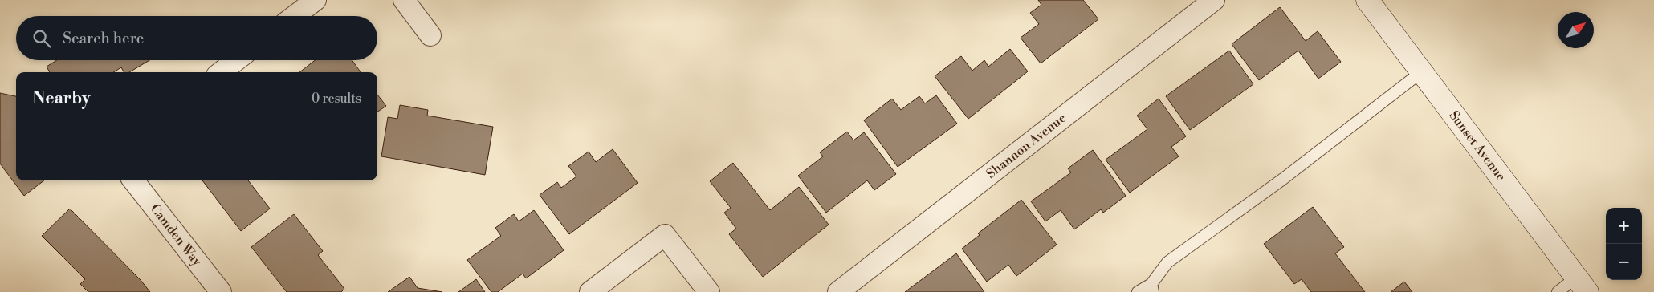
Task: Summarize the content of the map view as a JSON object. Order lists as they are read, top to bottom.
{
  "streets": {
    "main road": ["Sunset Avenue"],
    "street": ["Shannon Avenue", "Camden Way"]
  },
  "north": "top right",
  "page": {
    "search": "Search here",
    "heading": ["Nearby", "0 results"],
    "map_buttons": ["+", "−"]
  }
}
